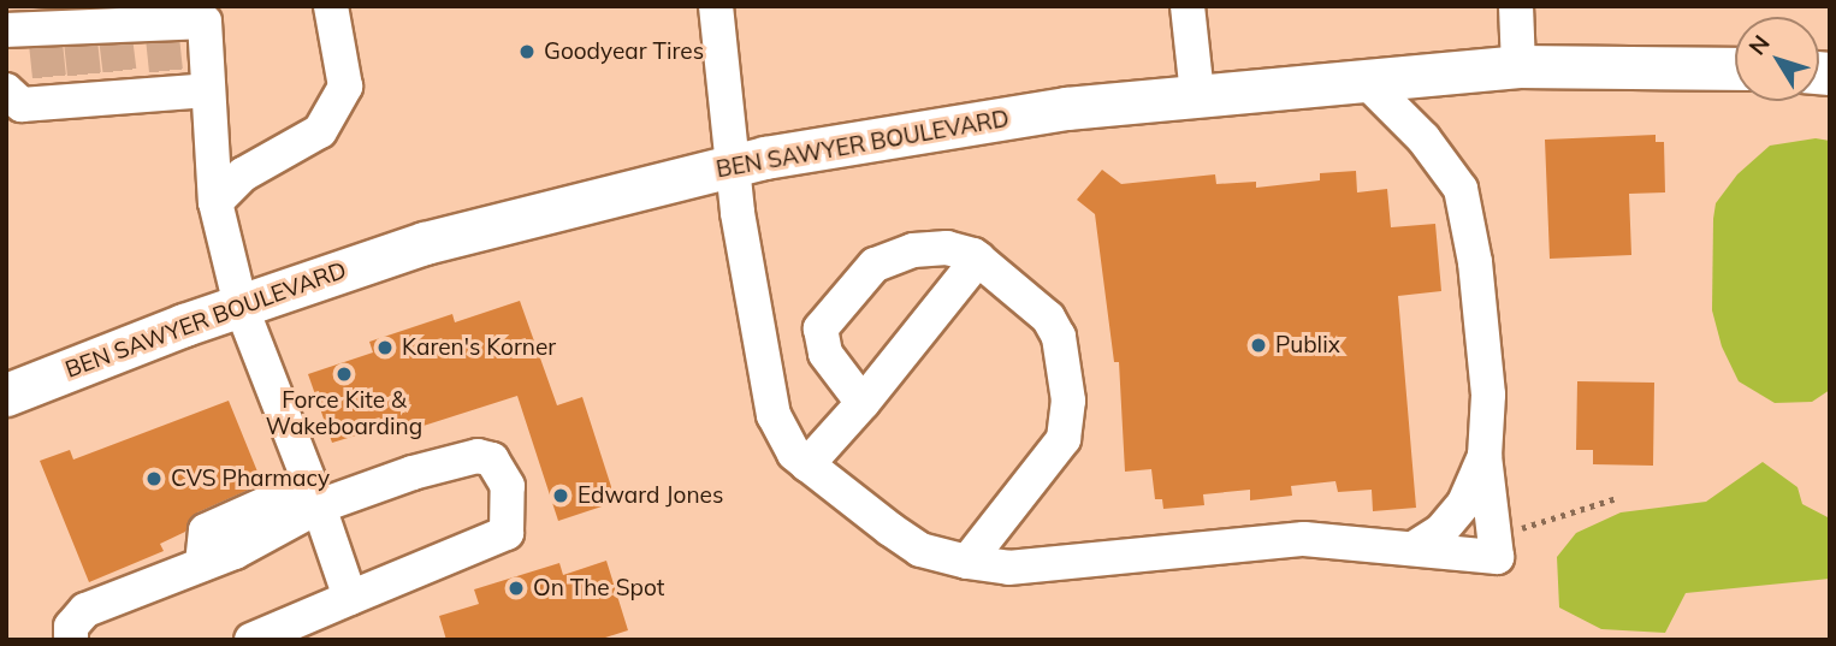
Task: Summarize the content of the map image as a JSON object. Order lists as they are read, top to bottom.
{
  "streets": {
    "main road": ["BEN SAWYER BOULEVARD"]
  },
  "places": [
    "Goodyear Tires",
    "Publix",
    "Karen's Korner",
    "Force Kite & Wakeboarding",
    "CVS Pharmacy",
    "Edward Jones",
    "On The Spot"
  ],
  "north": "top left"
}
